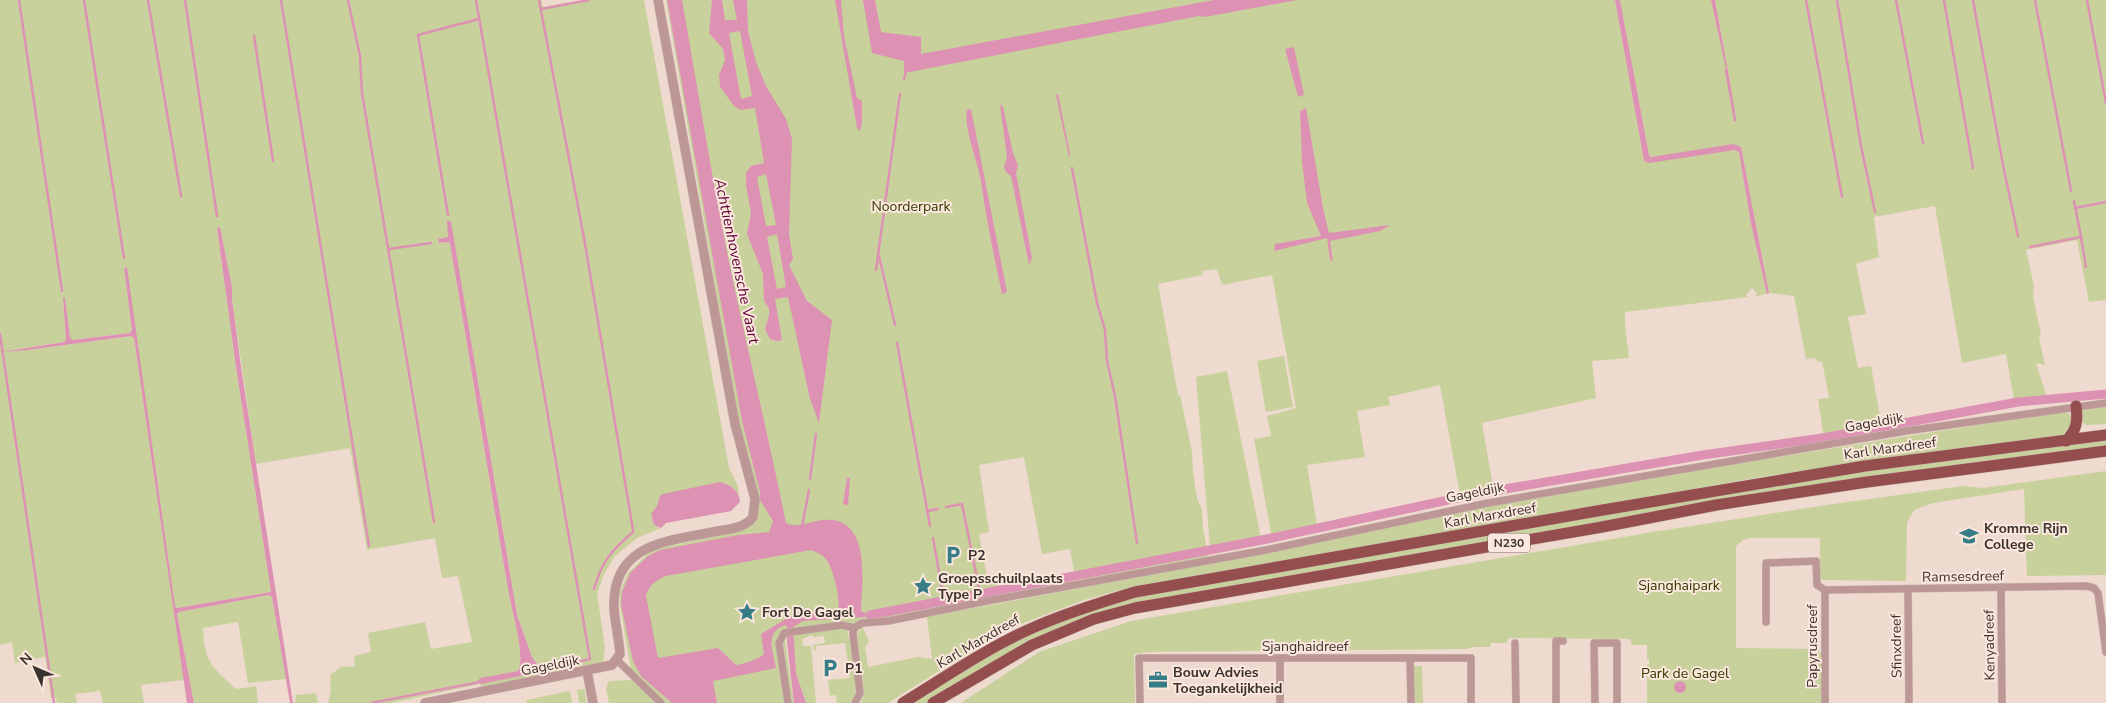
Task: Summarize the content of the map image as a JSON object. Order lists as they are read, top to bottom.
{
  "streets": {
    "highway": ["Karl Marxdreef", "N230"],
    "street": [
      "Gageldijk",
      "Ramsesdreef",
      "Kenyadreef",
      "Sjanghaidreef",
      "Papyrusdreef",
      "Sfinxdreef"
    ]
  },
  "crossings": [
    ["Ramsesdreef", "Kenyadreef"],
    ["Ramsesdreef", "Papyrusdreef"],
    ["Ramsesdreef", "Sfinxdreef"]
  ],
  "water": ["Achttienhovensche Vaart"],
  "parks": ["Noorderpark", "Sjanghaipark", "Park de Gagel"],
  "places": {
    "school or university": ["Kromme Rijn College"],
    "parking": ["P2", "P1"],
    "place": ["Groepsschuilplaats Type P", "Fort De Gagel"],
    "office": ["Bouw Advies Toegankelijkheid"]
  },
  "north": "top left"
}
